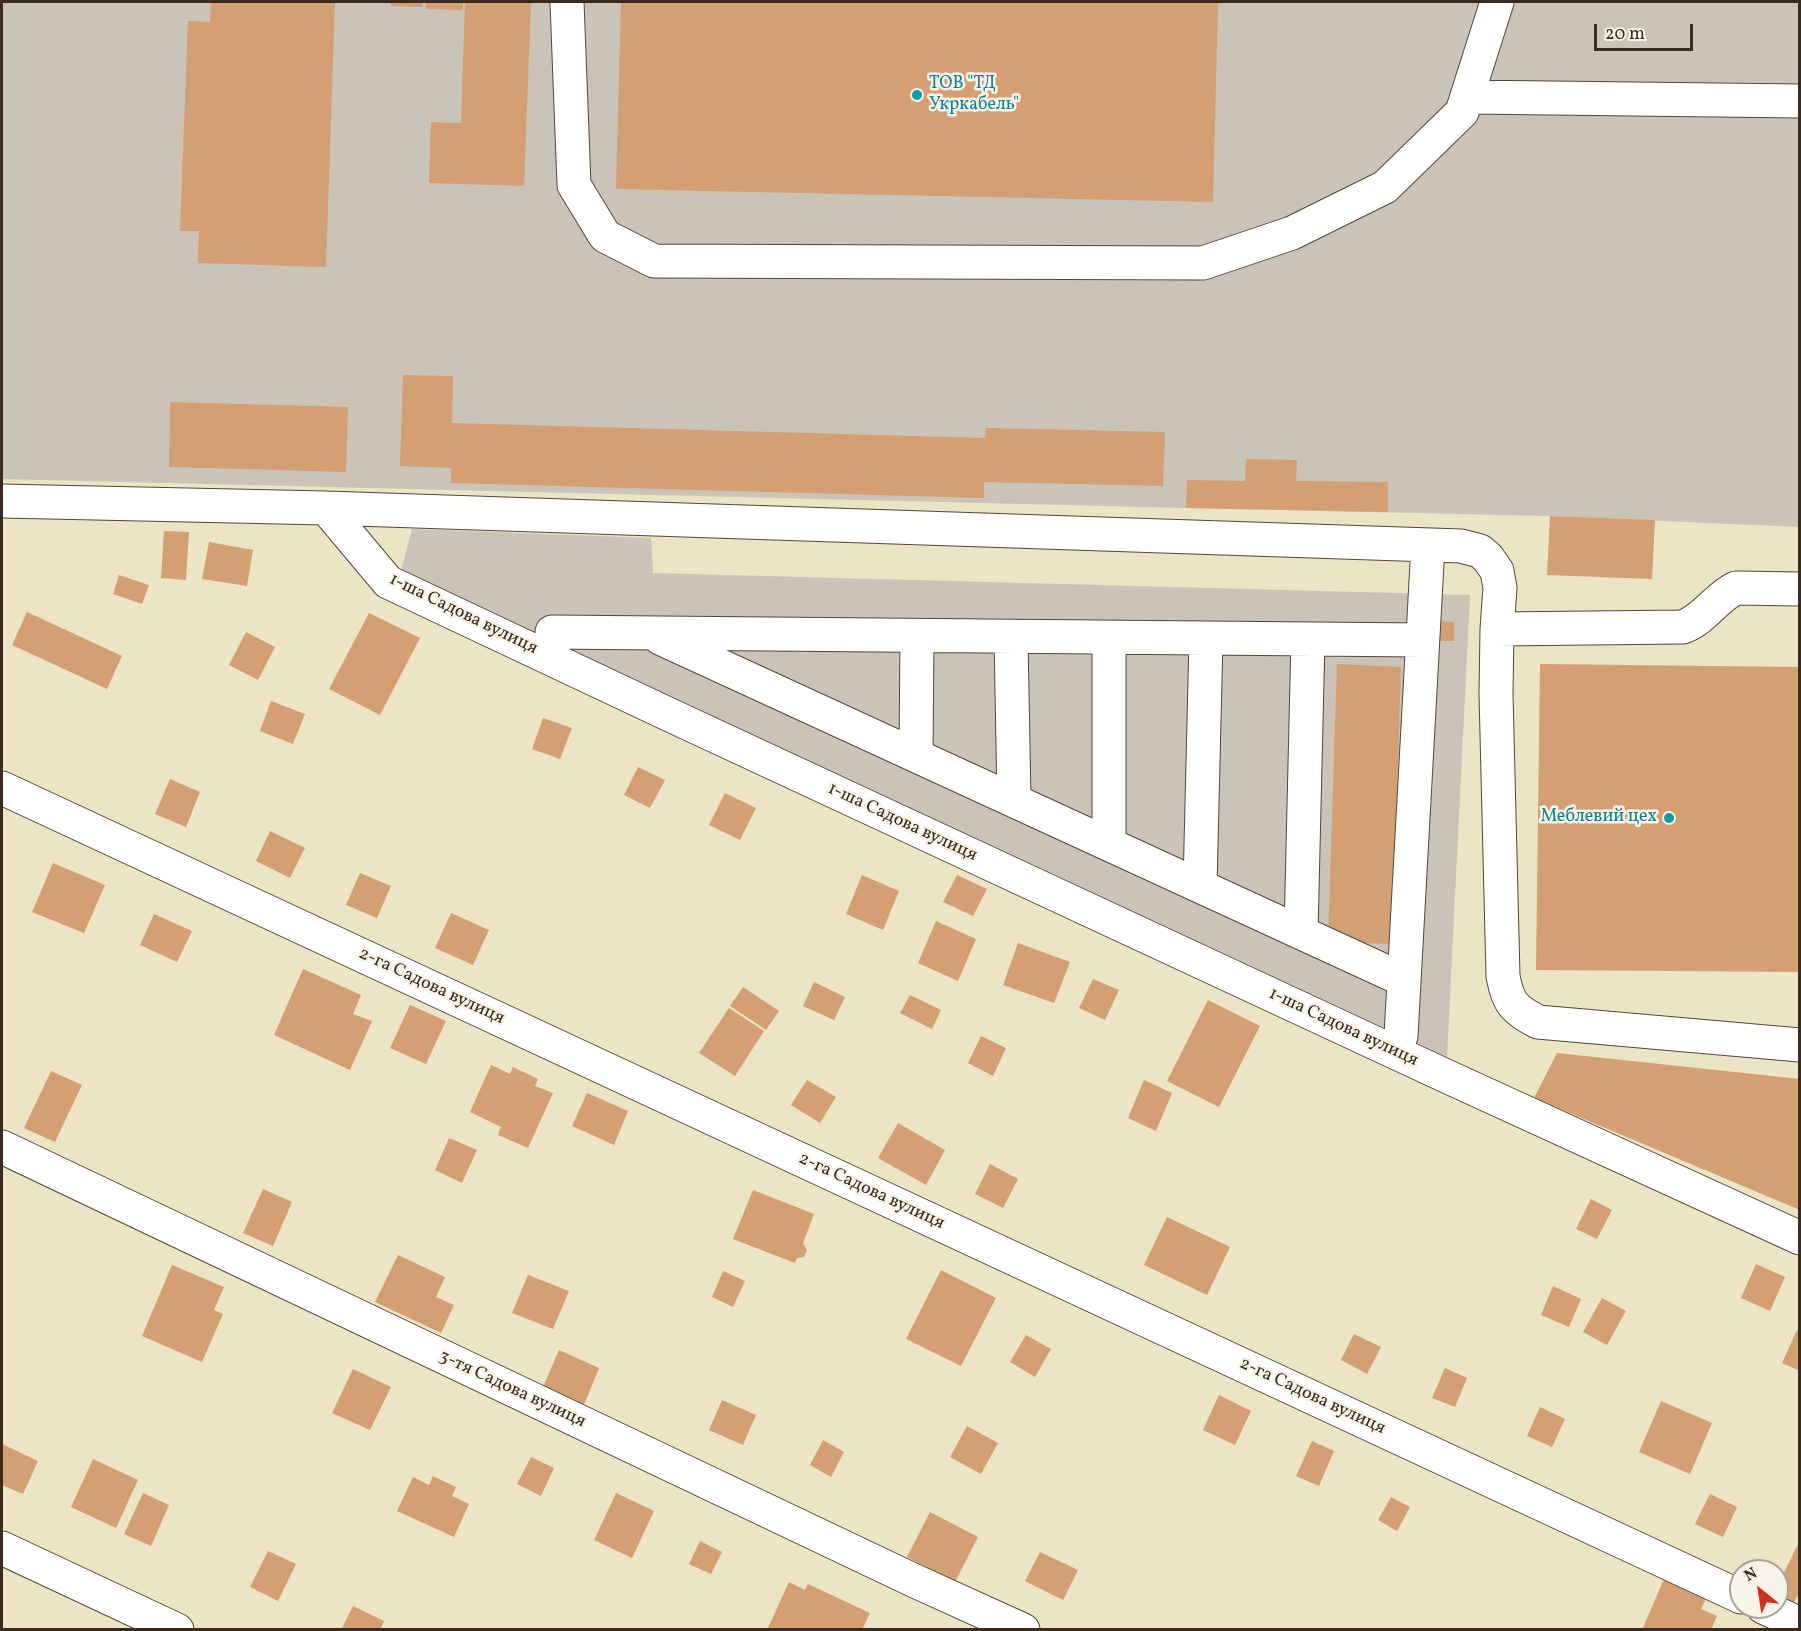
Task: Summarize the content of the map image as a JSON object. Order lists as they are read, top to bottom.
{
  "streets": {
    "street": ["1-ша Садова вулиця", "2-га Садова вулиця", "3-тя Садова вулиця"]
  },
  "places": ["ТОВ \"ТД Укркабель\"", "Меблевий цех"],
  "scale_bar": "20 m",
  "north": "top left"
}
